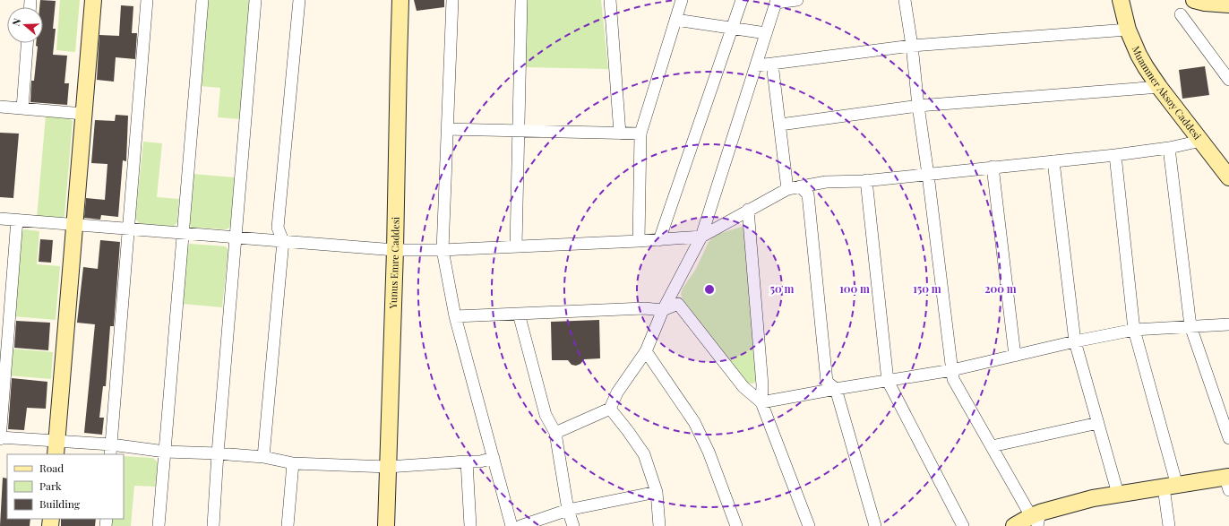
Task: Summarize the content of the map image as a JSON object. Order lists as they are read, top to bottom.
{
  "streets": {
    "street": ["Muammer Aksoy Caddesi", "Yunus Emre Caddesi"]
  },
  "legend": ["Road", "Park", "Building"],
  "north": "left",
  "rings": [
    "50 m",
    "100 m",
    "150 m",
    "200 m"
  ]
}
